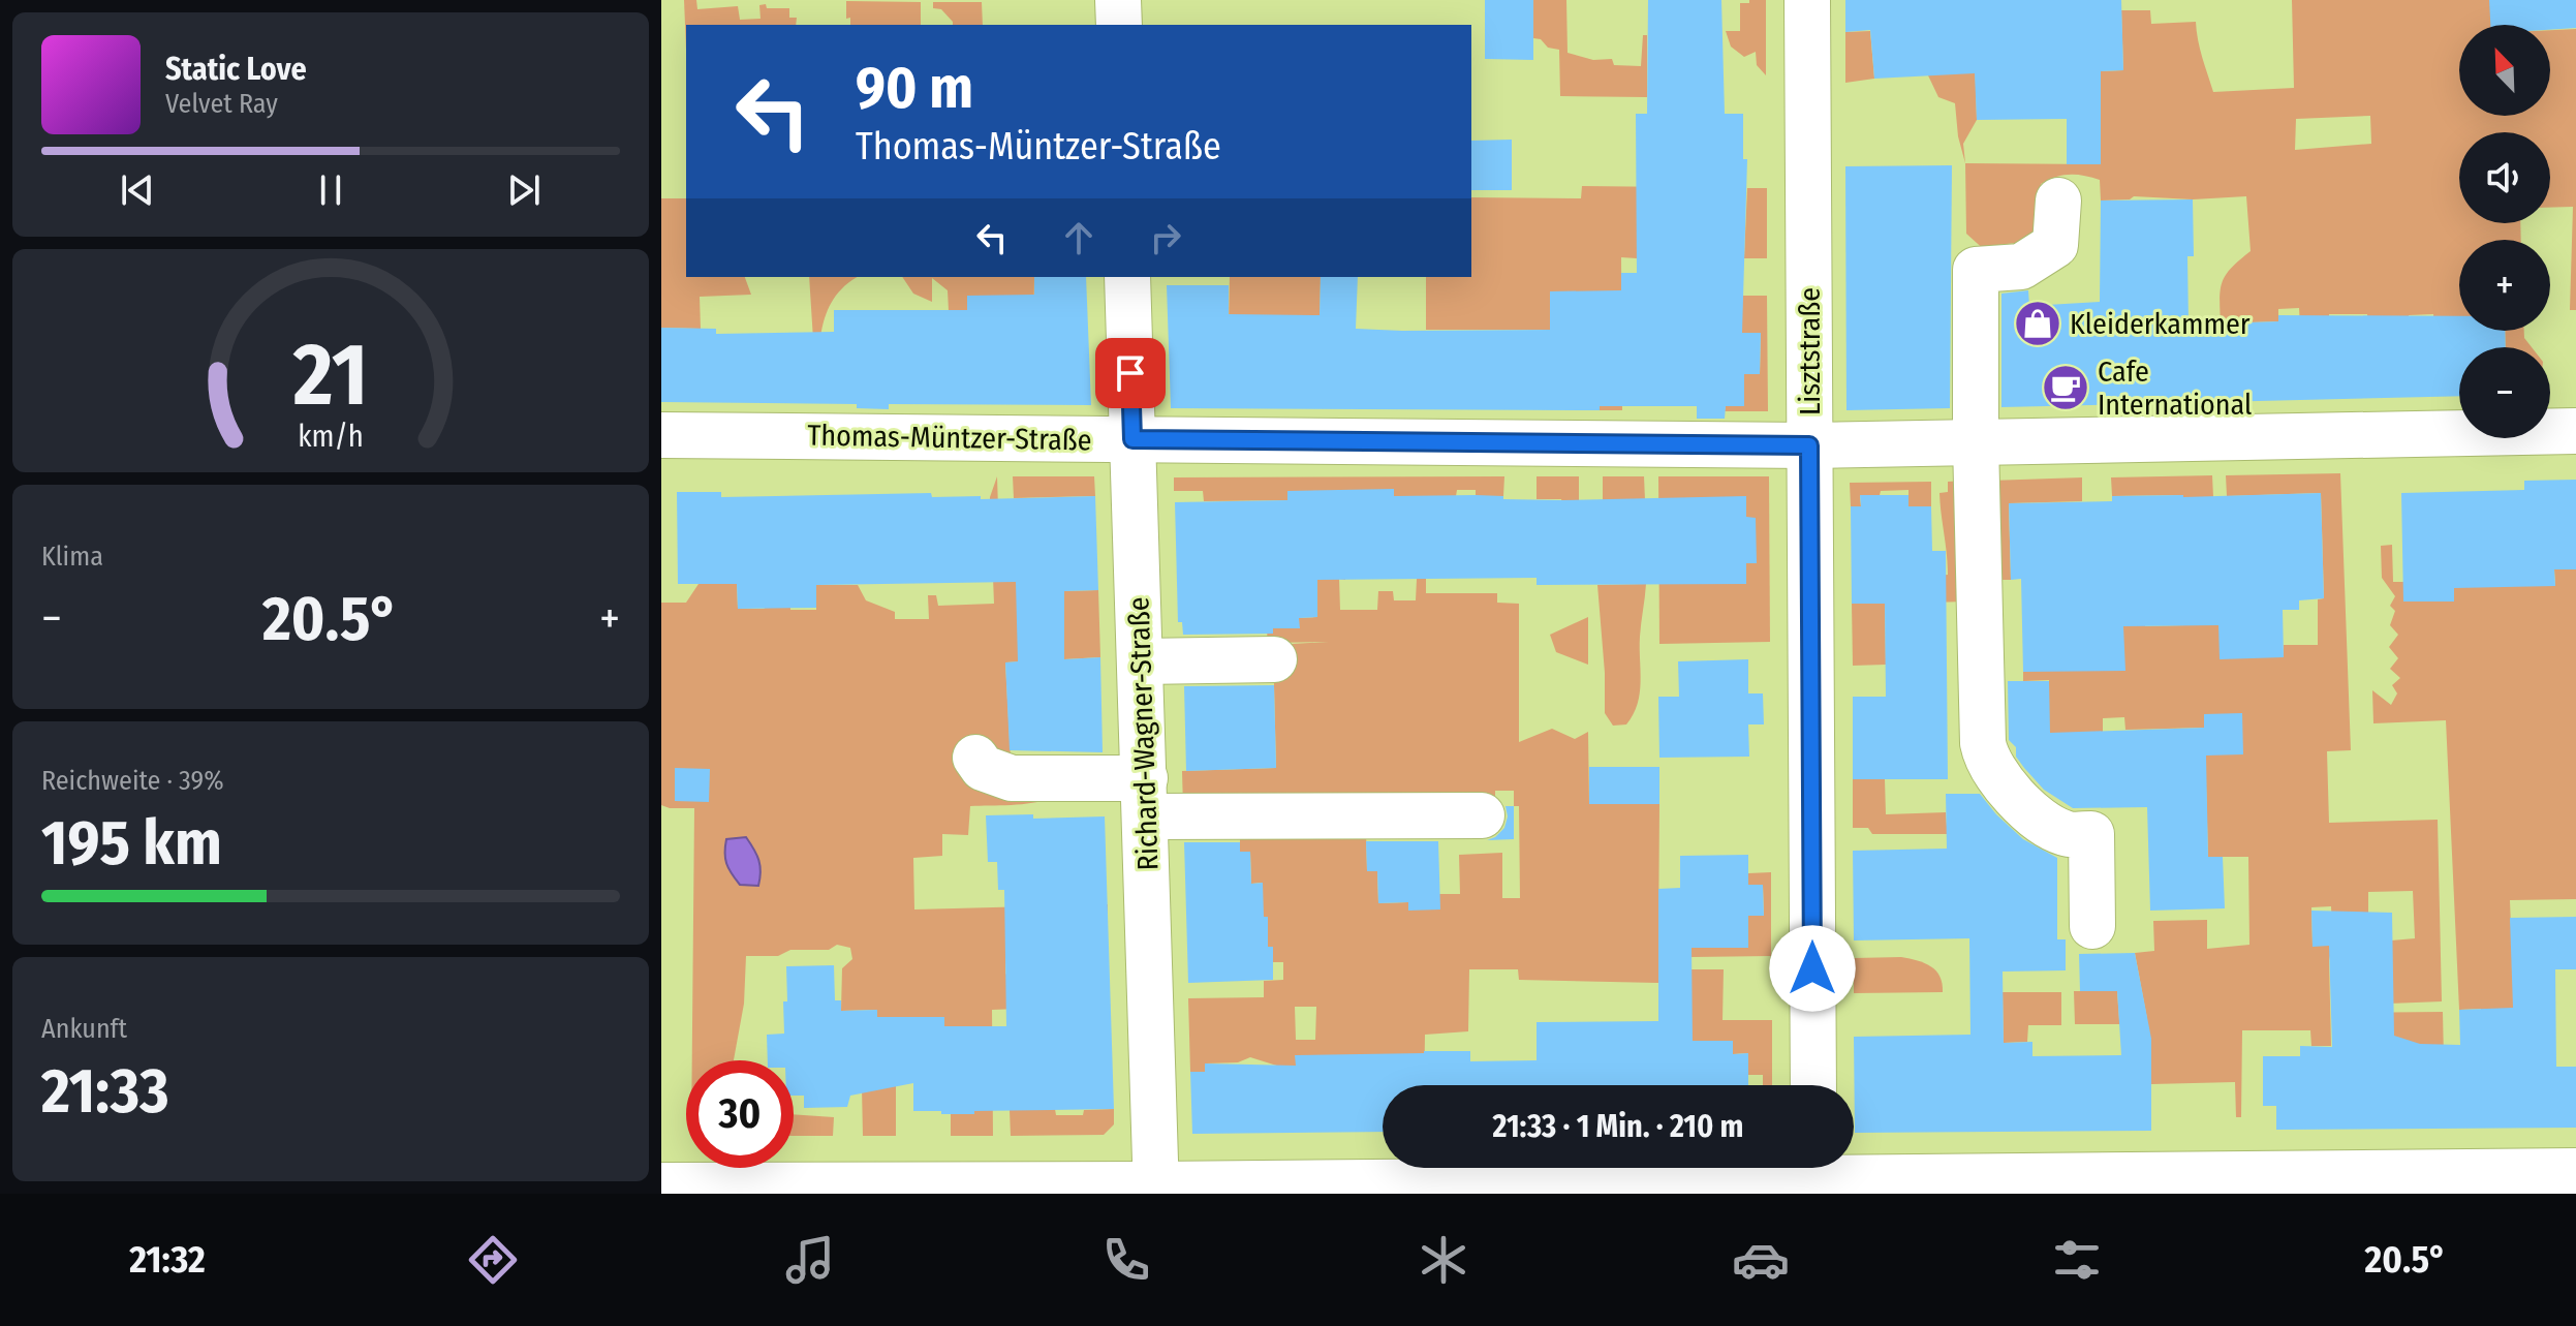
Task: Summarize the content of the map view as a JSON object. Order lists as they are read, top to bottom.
{
  "streets": {
    "street": ["Lisztstraße", "Thomas-Müntzer-Straße", "Richard-Wagner-Straße"]
  },
  "crossings": [
    ["Lisztstraße", "Thomas-Müntzer-Straße"],
    ["Thomas-Müntzer-Straße", "Richard-Wagner-Straße"]
  ],
  "places": {
    "shop": ["Kleiderkammer"],
    "cafe": ["Cafe International"]
  },
  "north": "top left",
  "page": {
    "map_buttons": ["+", "−"],
    "turn": ["90 m", "Thomas-Müntzer-Straße"],
    "song": ["Static Love", "Velvet Ray"],
    "tile": [
      "Klima",
      ["Reichweite · 39%", "195 km"],
      ["Ankunft", "21:33"]
    ],
    "heat": ["−", "20.5°", "+"],
    "limit": "30",
    "trip": "21:33 · 1 Min. · 210 m",
    "tabs": ["21:32", "20.5°"],
    "gauge": ["21", "km/h"]
  }
}
